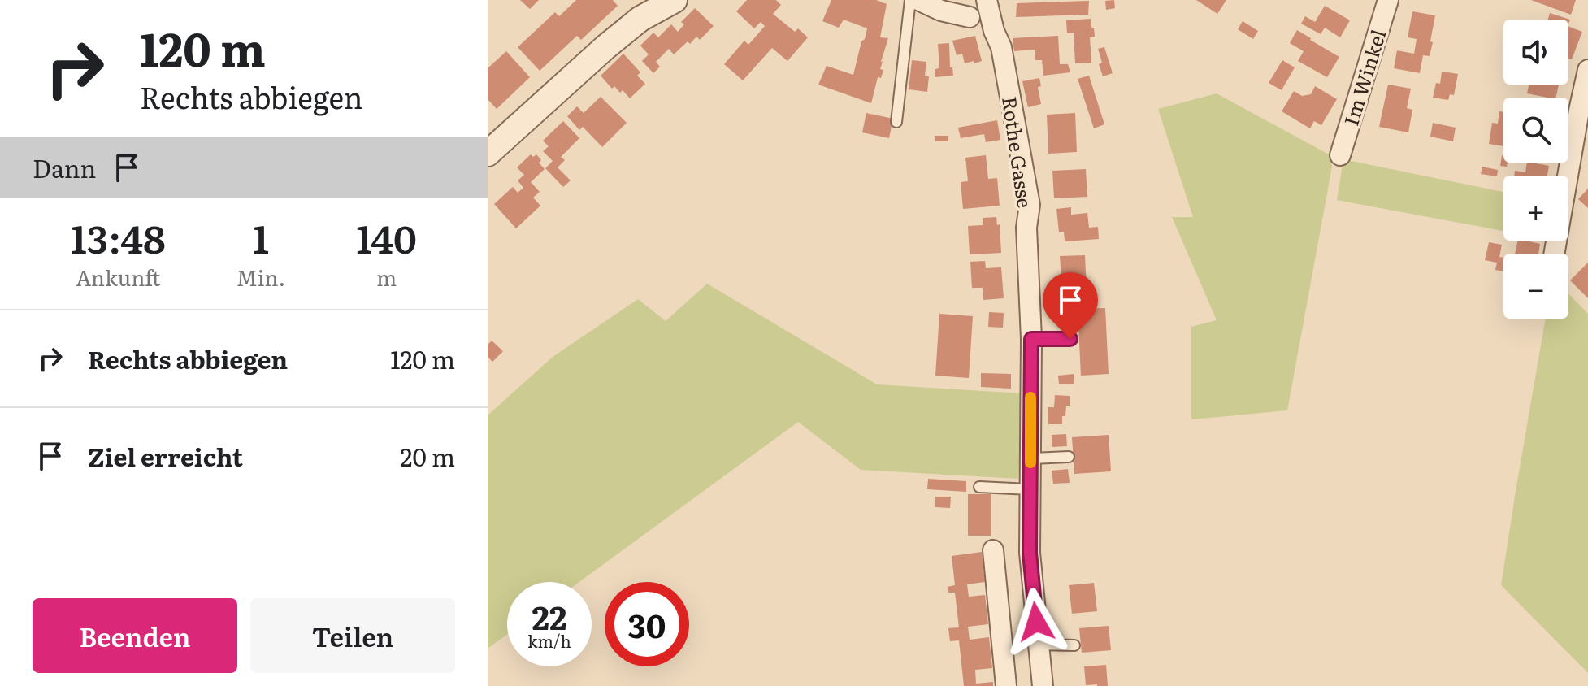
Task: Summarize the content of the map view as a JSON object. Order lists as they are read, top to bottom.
{
  "streets": {
    "street": ["Im Winkel", "Rothe Gasse"]
  },
  "page": {
    "turn": ["120 m", "Rechts abbiegen"],
    "map_buttons": ["+", "−"],
    "then": "Dann",
    "eta": [
      "13:48",
      "Ankunft",
      "1",
      "Min.",
      "140",
      "m"
    ],
    "list": [
      {
        "name": "Rechts abbiegen",
        "value": "120 m"
      },
      {
        "name": "Ziel erreicht",
        "value": "20 m"
      }
    ],
    "speed": "22 km/h",
    "limit": "30",
    "buttons": ["Beenden", "Teilen"]
  }
}
